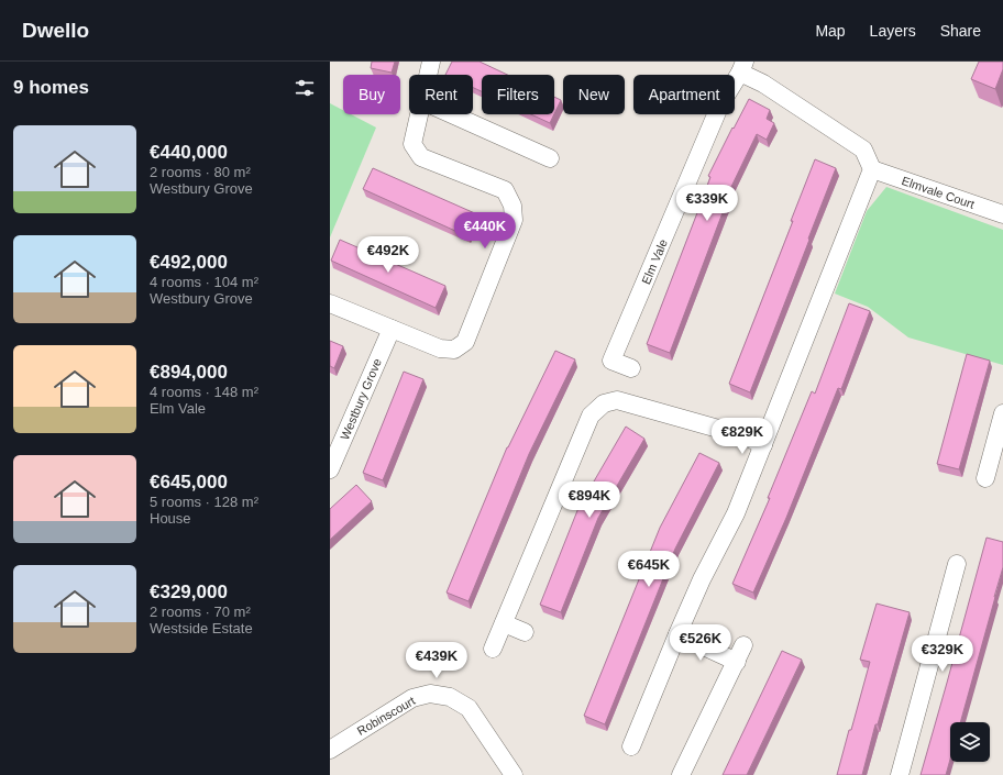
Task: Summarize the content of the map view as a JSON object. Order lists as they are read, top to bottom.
{
  "streets": {
    "street": [
      "Elmvale Court",
      "Elm Vale",
      "Westbury Grove",
      "Robinscourt"
    ]
  },
  "crossings": [
    ["Elmvale Court", "Elm Vale"]
  ],
  "page": {
    "header": "Dwello",
    "nav": ["Map", "Layers", "Share"],
    "heading": "9 homes",
    "chip": [
      "Buy",
      "Rent",
      "Filters",
      "New",
      "Apartment"
    ],
    "list": [
      {
        "name": "€440,000",
        "note": "2 rooms · 80 m² · Westbury Grove"
      },
      {
        "name": "€492,000",
        "note": "4 rooms · 104 m² · Westbury Grove"
      },
      {
        "name": "€894,000",
        "note": "4 rooms · 148 m² · Elm Vale"
      },
      {
        "name": "€645,000",
        "note": "5 rooms · 128 m² · House"
      },
      {
        "name": "€329,000",
        "note": "2 rooms · 70 m² · Westside Estate"
      }
    ],
    "price": [
      "€339K",
      "€440K",
      "€492K",
      "€829K",
      "€894K",
      "€645K",
      "€526K",
      "€329K",
      "€439K"
    ]
  }
}
